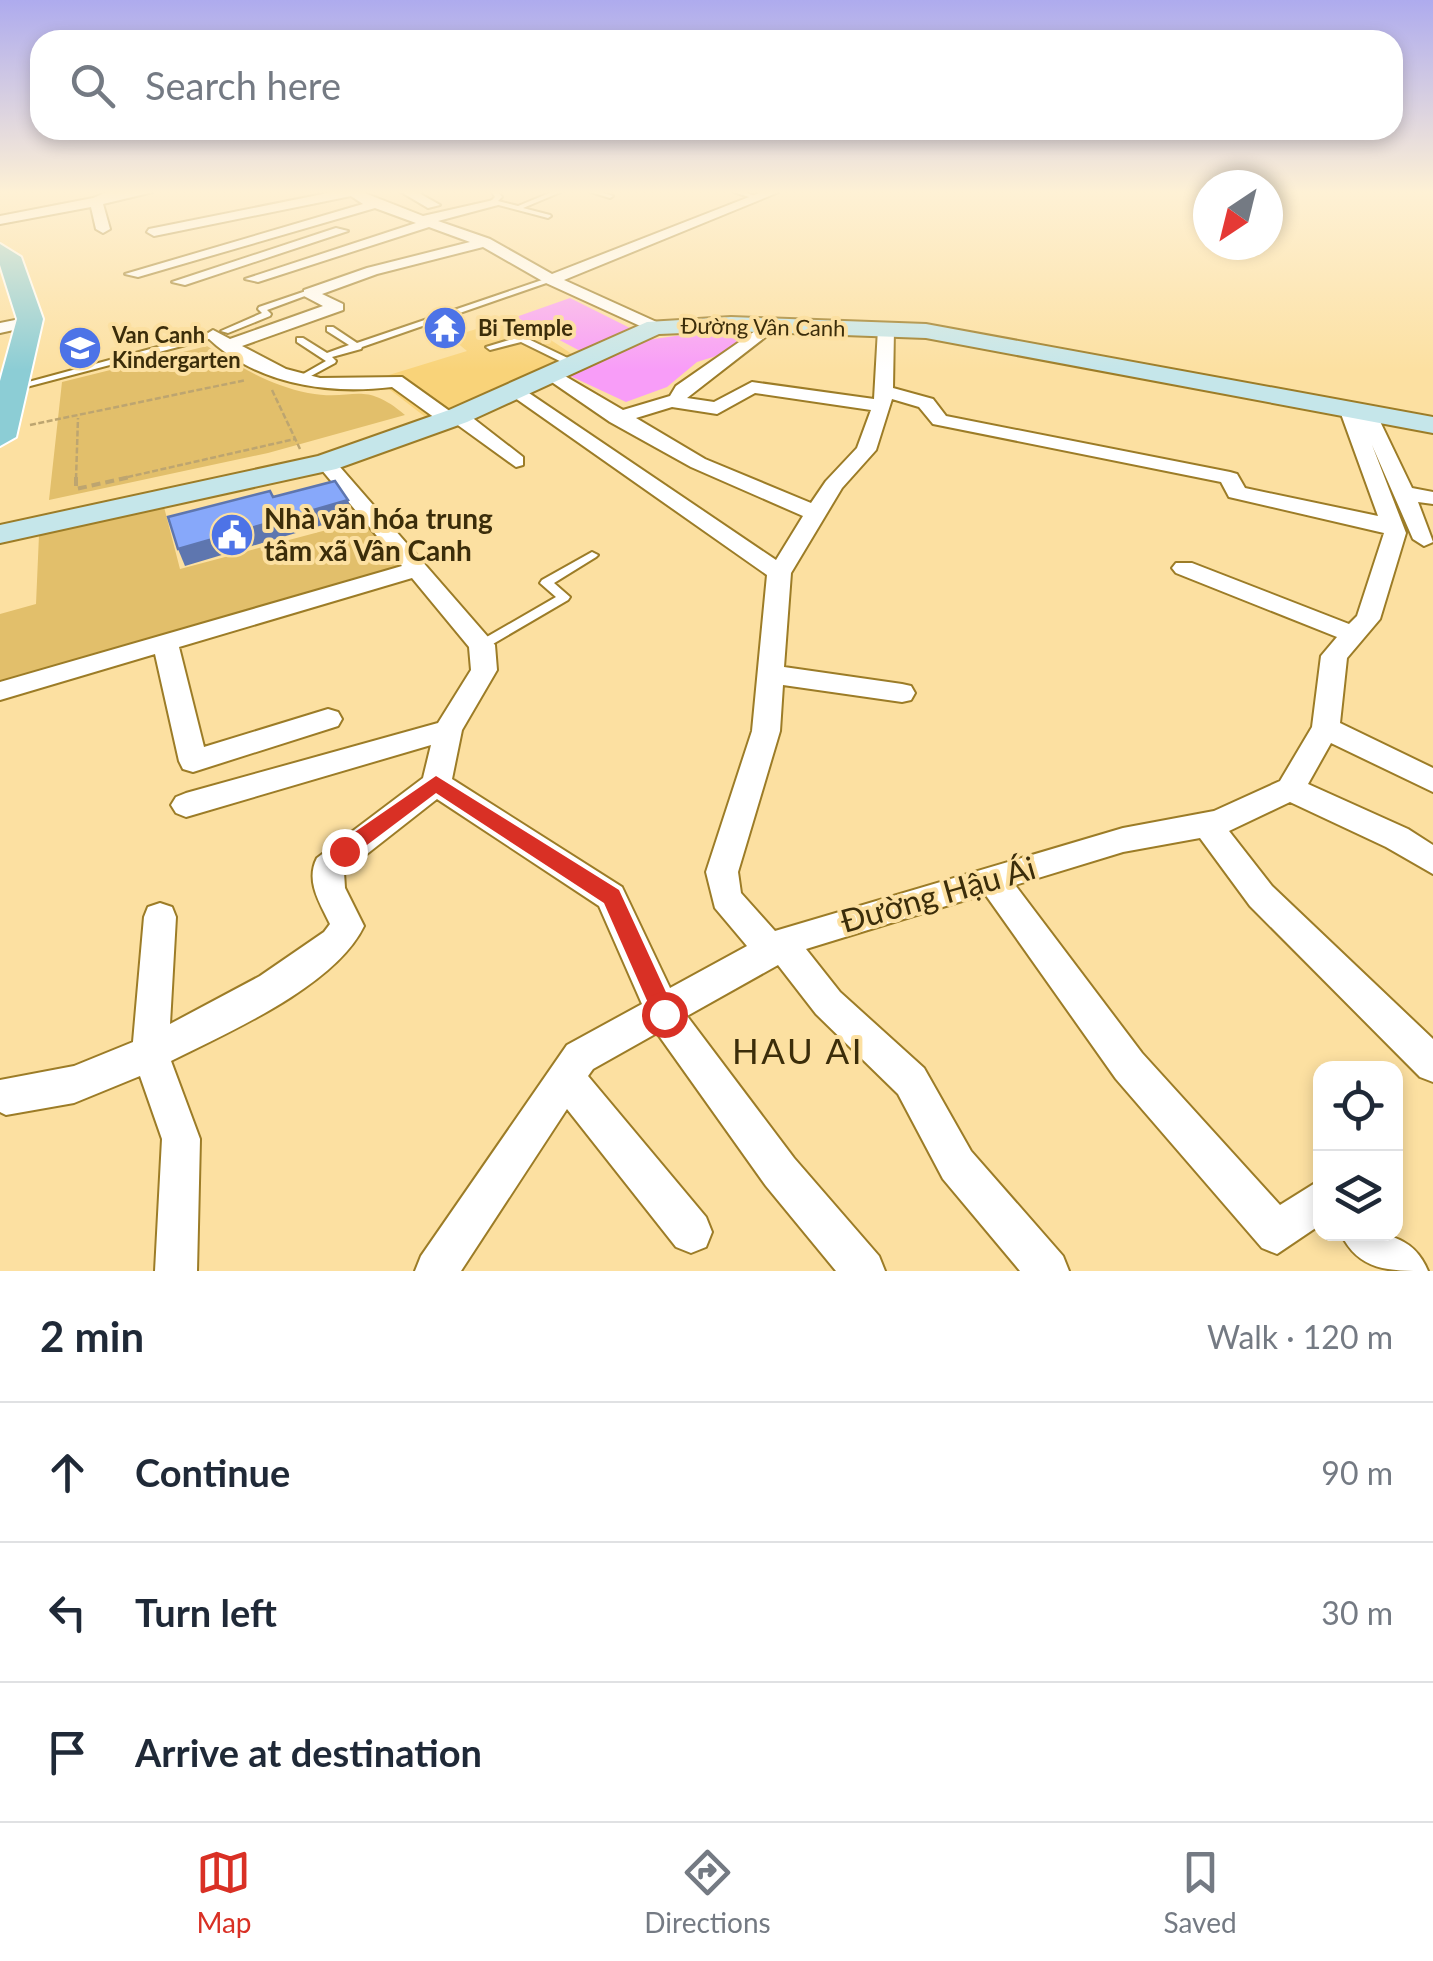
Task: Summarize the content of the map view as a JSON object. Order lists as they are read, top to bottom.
{
  "streets": {
    "street": ["Đường Vân Canh", "Đường Hậu Ái"]
  },
  "districts": ["HAU AI"],
  "places": {
    "temple": ["Bi Temple"],
    "school or university": ["Van Canh Kindergarten"],
    "public building": ["Nhà văn hóa trung tâm xã Vân Canh"]
  },
  "north": "bottom left",
  "page": {
    "search": "Search here",
    "heading": ["2 min", "Walk · 120 m"],
    "list": [
      ["Continue", "90 m"],
      ["Turn left", "30 m"],
      "Arrive at destination"
    ],
    "nav": ["Map", "Directions", "Saved"]
  }
}
